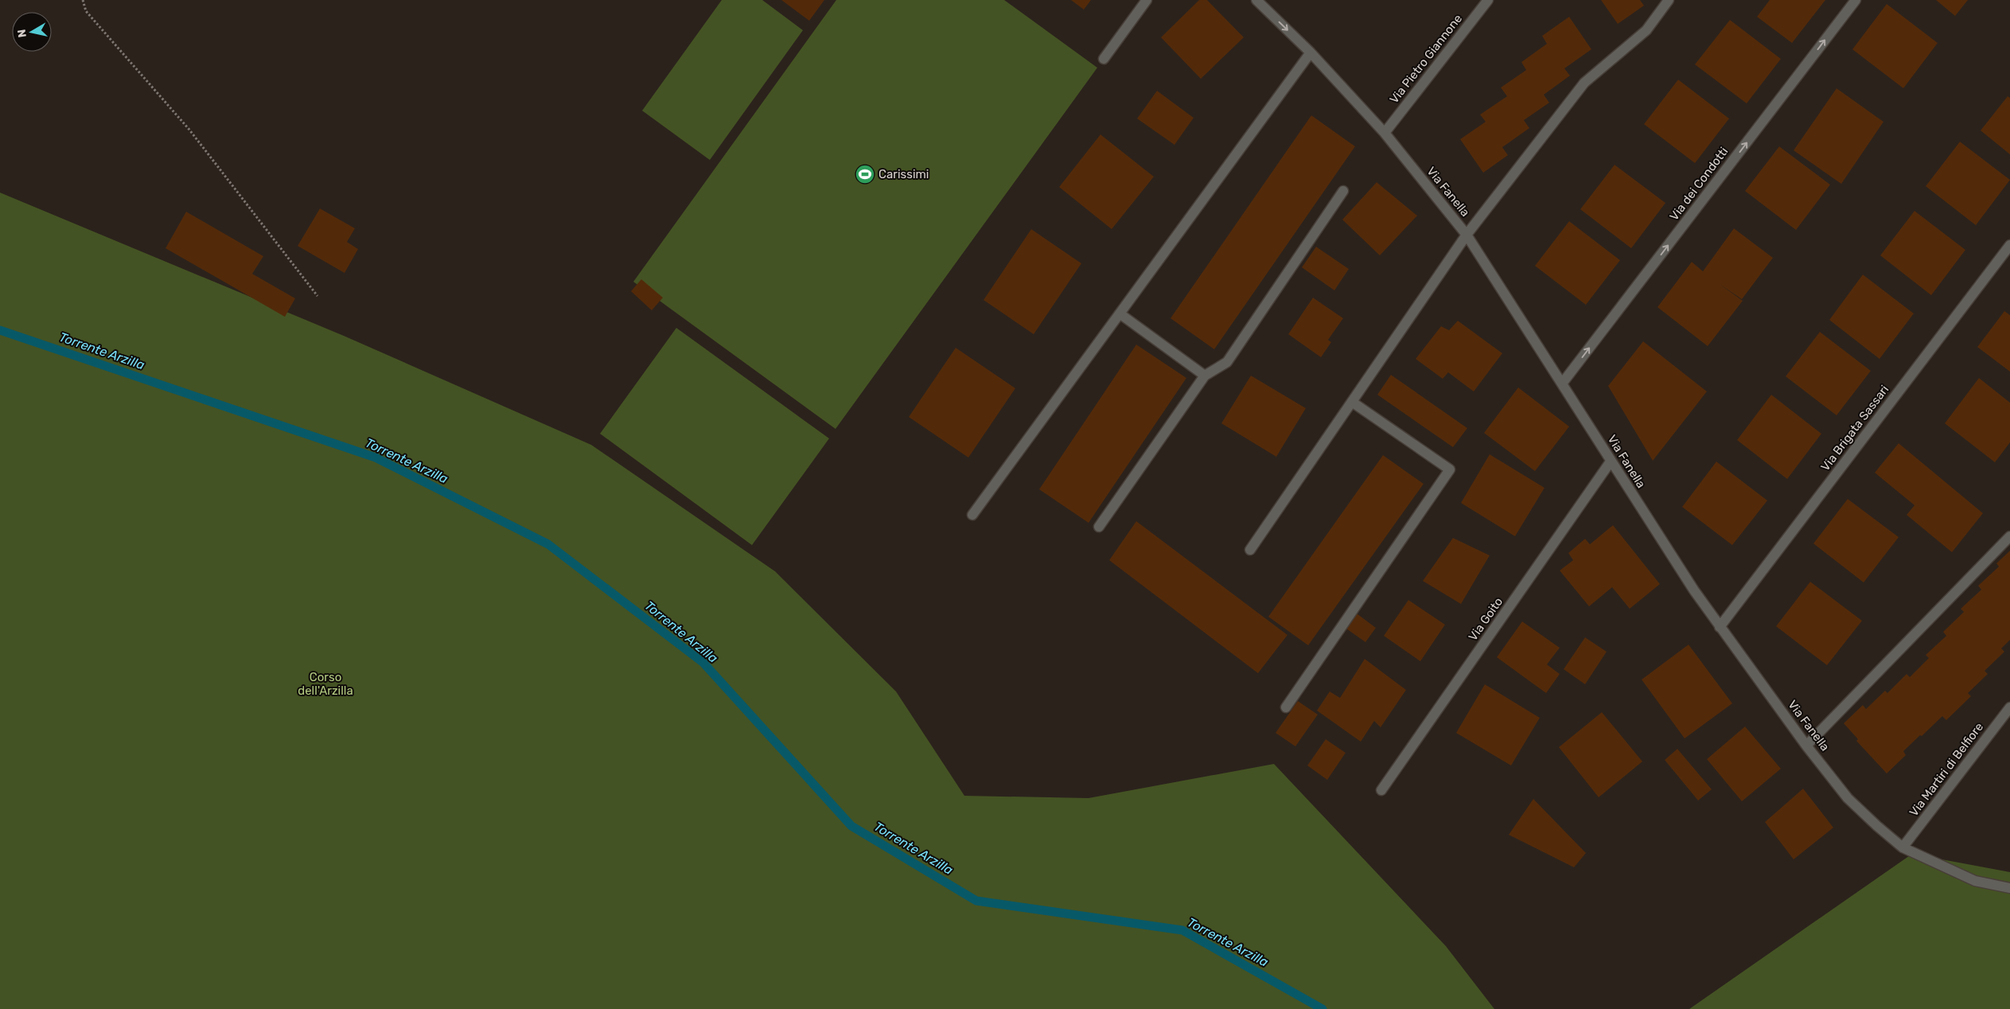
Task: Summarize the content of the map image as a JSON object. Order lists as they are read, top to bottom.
{
  "streets": {
    "street": [
      "Via Pietro Giannone",
      "Via dei Condotti",
      "Via Fanella",
      "Via Brigata Sassari",
      "Via Goito",
      "Via Martiri di Belfiore"
    ]
  },
  "crossings": [
    ["Via Pietro Giannone", "Via Fanella"],
    ["Via dei Condotti", "Via Fanella"],
    ["Via Fanella", "Via Brigata Sassari"],
    ["Via Fanella", "Via Goito"],
    ["Via Fanella", "Via Martiri di Belfiore"]
  ],
  "one_way": ["Via dei Condotti"],
  "water": ["Torrente Arzilla"],
  "parks": ["Corso dell'Arzilla"],
  "places": {
    "sports": ["Carissimi"]
  },
  "north": "left"
}
